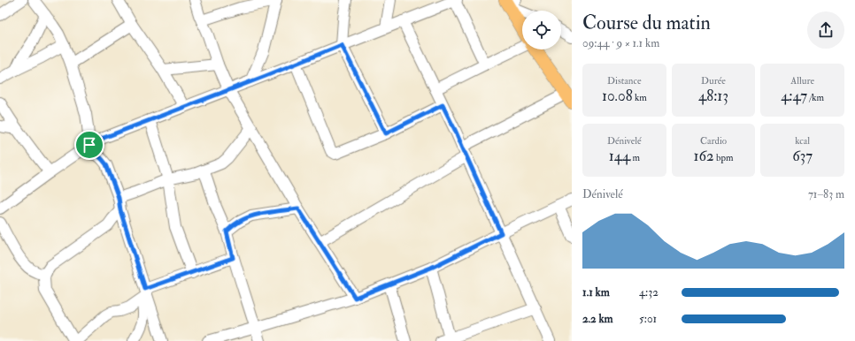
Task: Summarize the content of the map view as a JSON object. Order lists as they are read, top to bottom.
{
  "page": {
    "heading": ["Course du matin", "09:44 · 9 × 1.1 km"],
    "stats": [
      ["Distance", "10.08 km"],
      ["Durée", "48:13"],
      ["Allure", "4:47 /km"],
      ["Dénivelé", "144 m"],
      ["Cardio", "162 bpm"],
      ["kcal", "637"]
    ],
    "chart": ["Dénivelé", "71–83 m"],
    "list": [
      {
        "name": "1.1 km",
        "note": "4:32"
      },
      {
        "name": "2.2 km",
        "note": "5:01"
      }
    ]
  }
}
